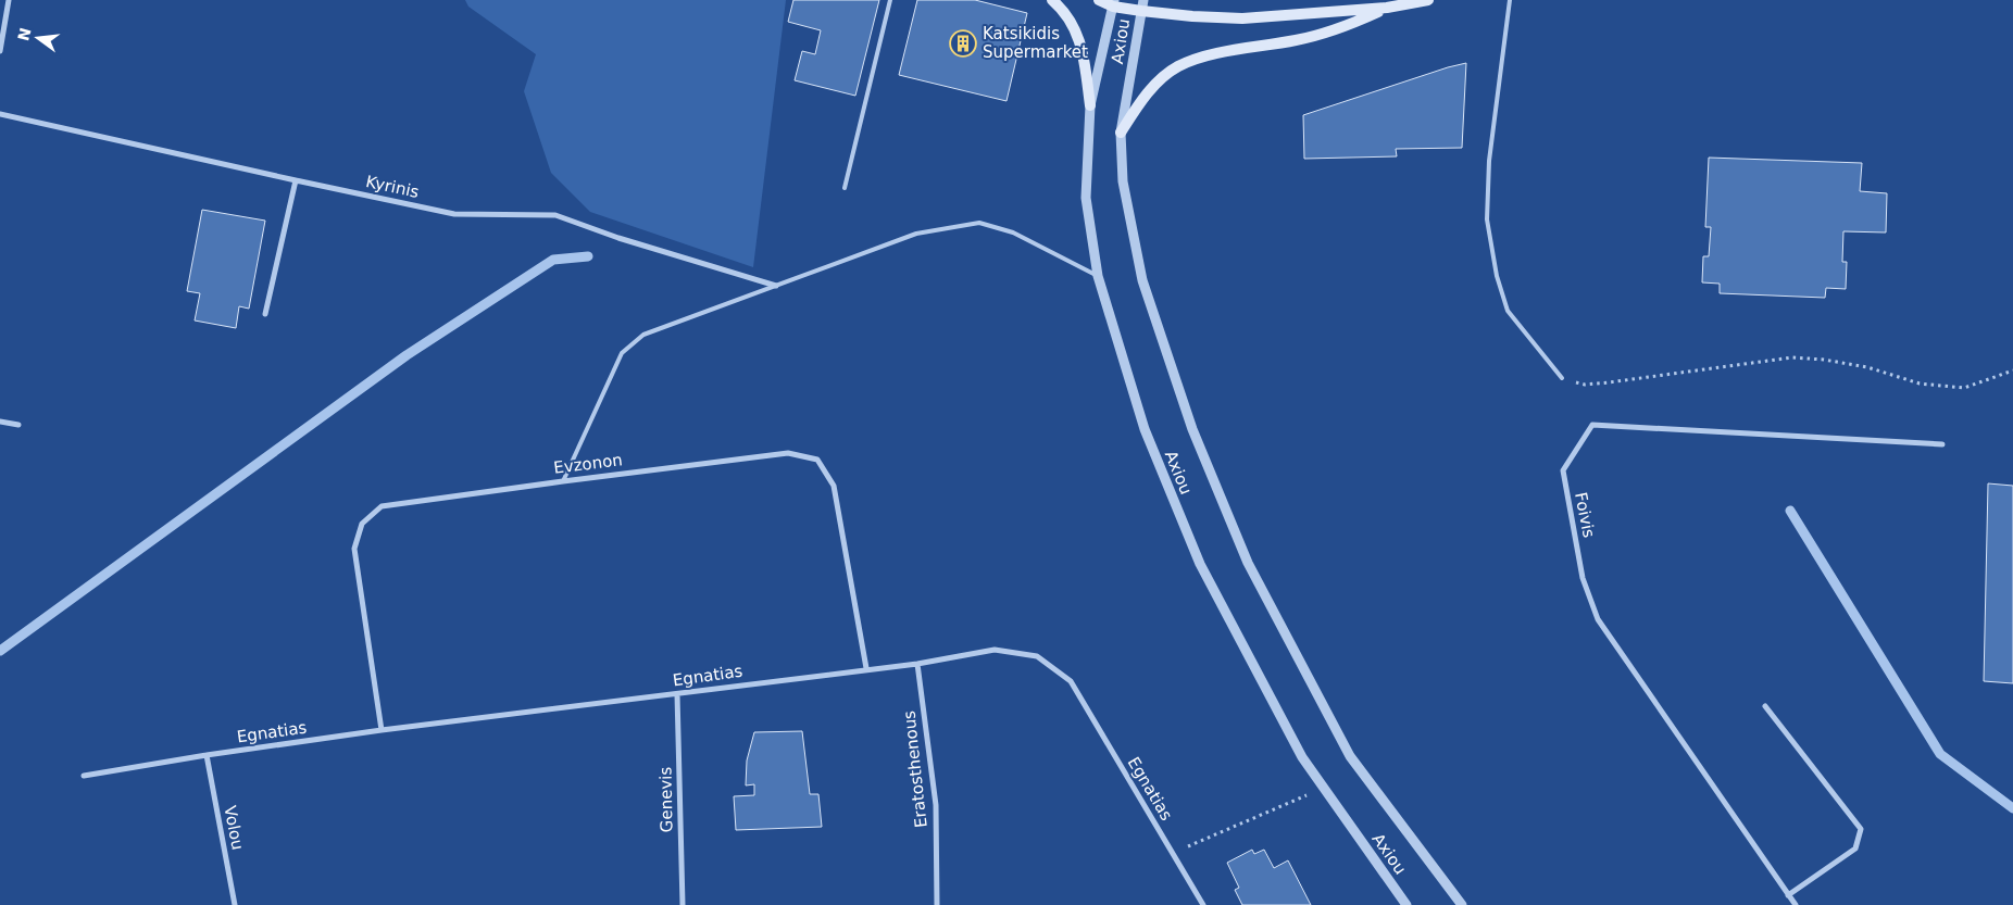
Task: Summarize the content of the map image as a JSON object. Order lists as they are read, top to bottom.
{
  "streets": {
    "street": [
      "Axiou",
      "Kyrinis",
      "Evzonon",
      "Foivis",
      "Egnatias",
      "Eratosthenous",
      "Genevis",
      "Volou"
    ]
  },
  "crossings": [
    ["Evzonon", "Egnatias"],
    ["Egnatias", "Eratosthenous"],
    ["Egnatias", "Genevis"],
    ["Egnatias", "Volou"]
  ],
  "places": {
    "building": ["Katsikidis Supermarket"]
  },
  "north": "left"
}
